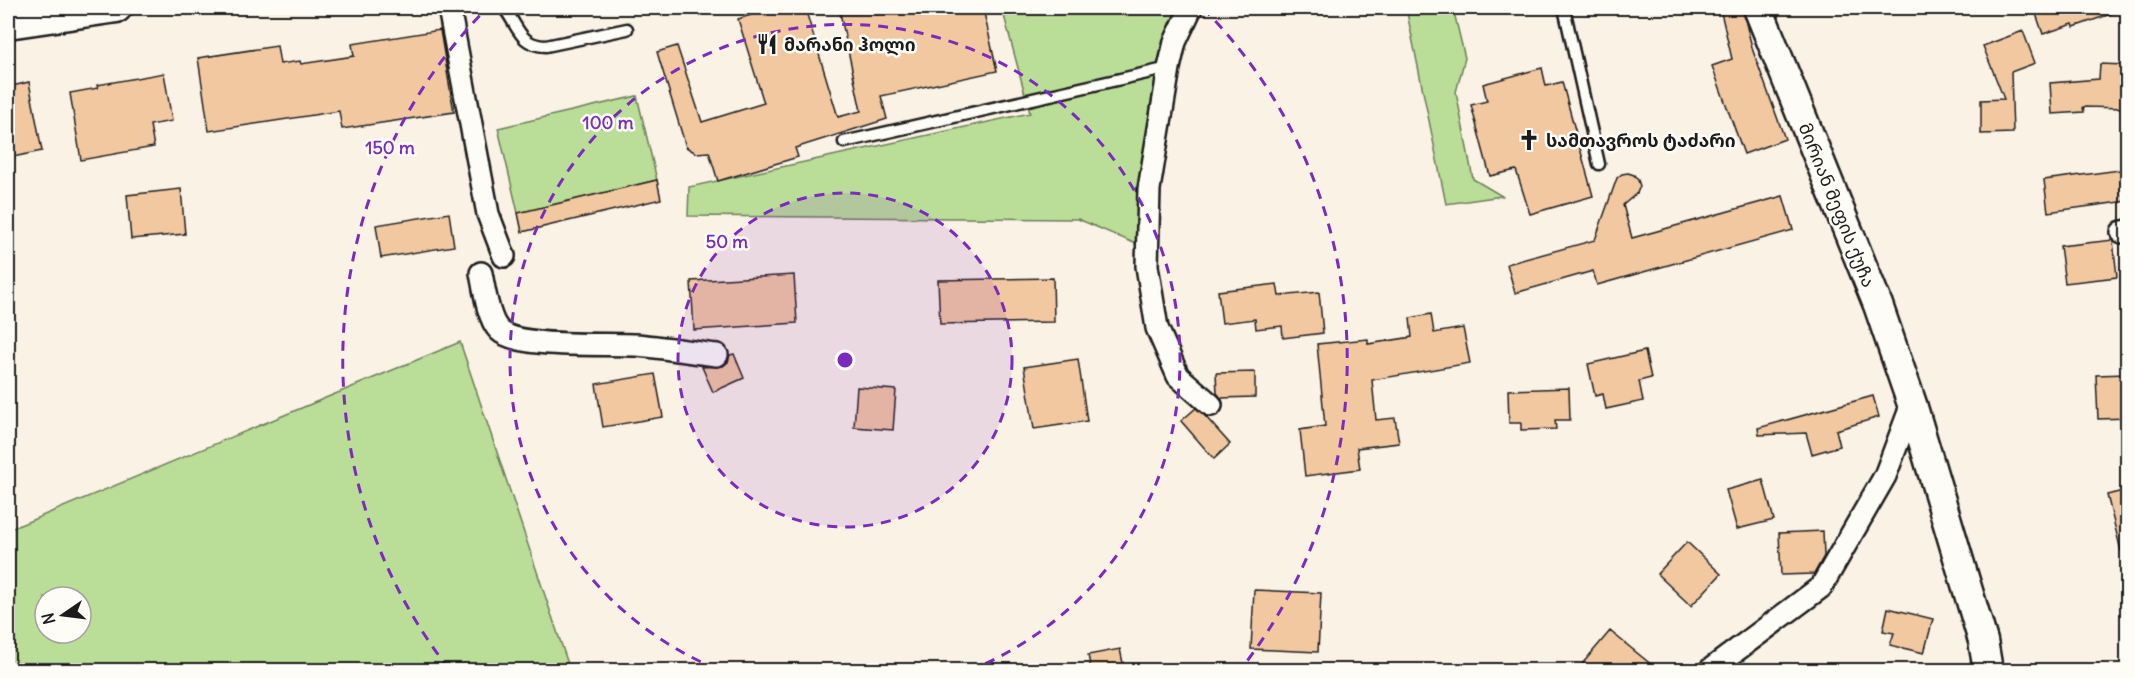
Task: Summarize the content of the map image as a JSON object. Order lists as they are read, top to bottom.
{
  "streets": {
    "street": ["მირიან მეფის ქუჩა"]
  },
  "places": {
    "restaurant": ["მარანი ჰოლი"],
    "church": ["სამთავროს ტაძარი"]
  },
  "north": "left",
  "rings": ["100 m", "150 m", "50 m"]
}
